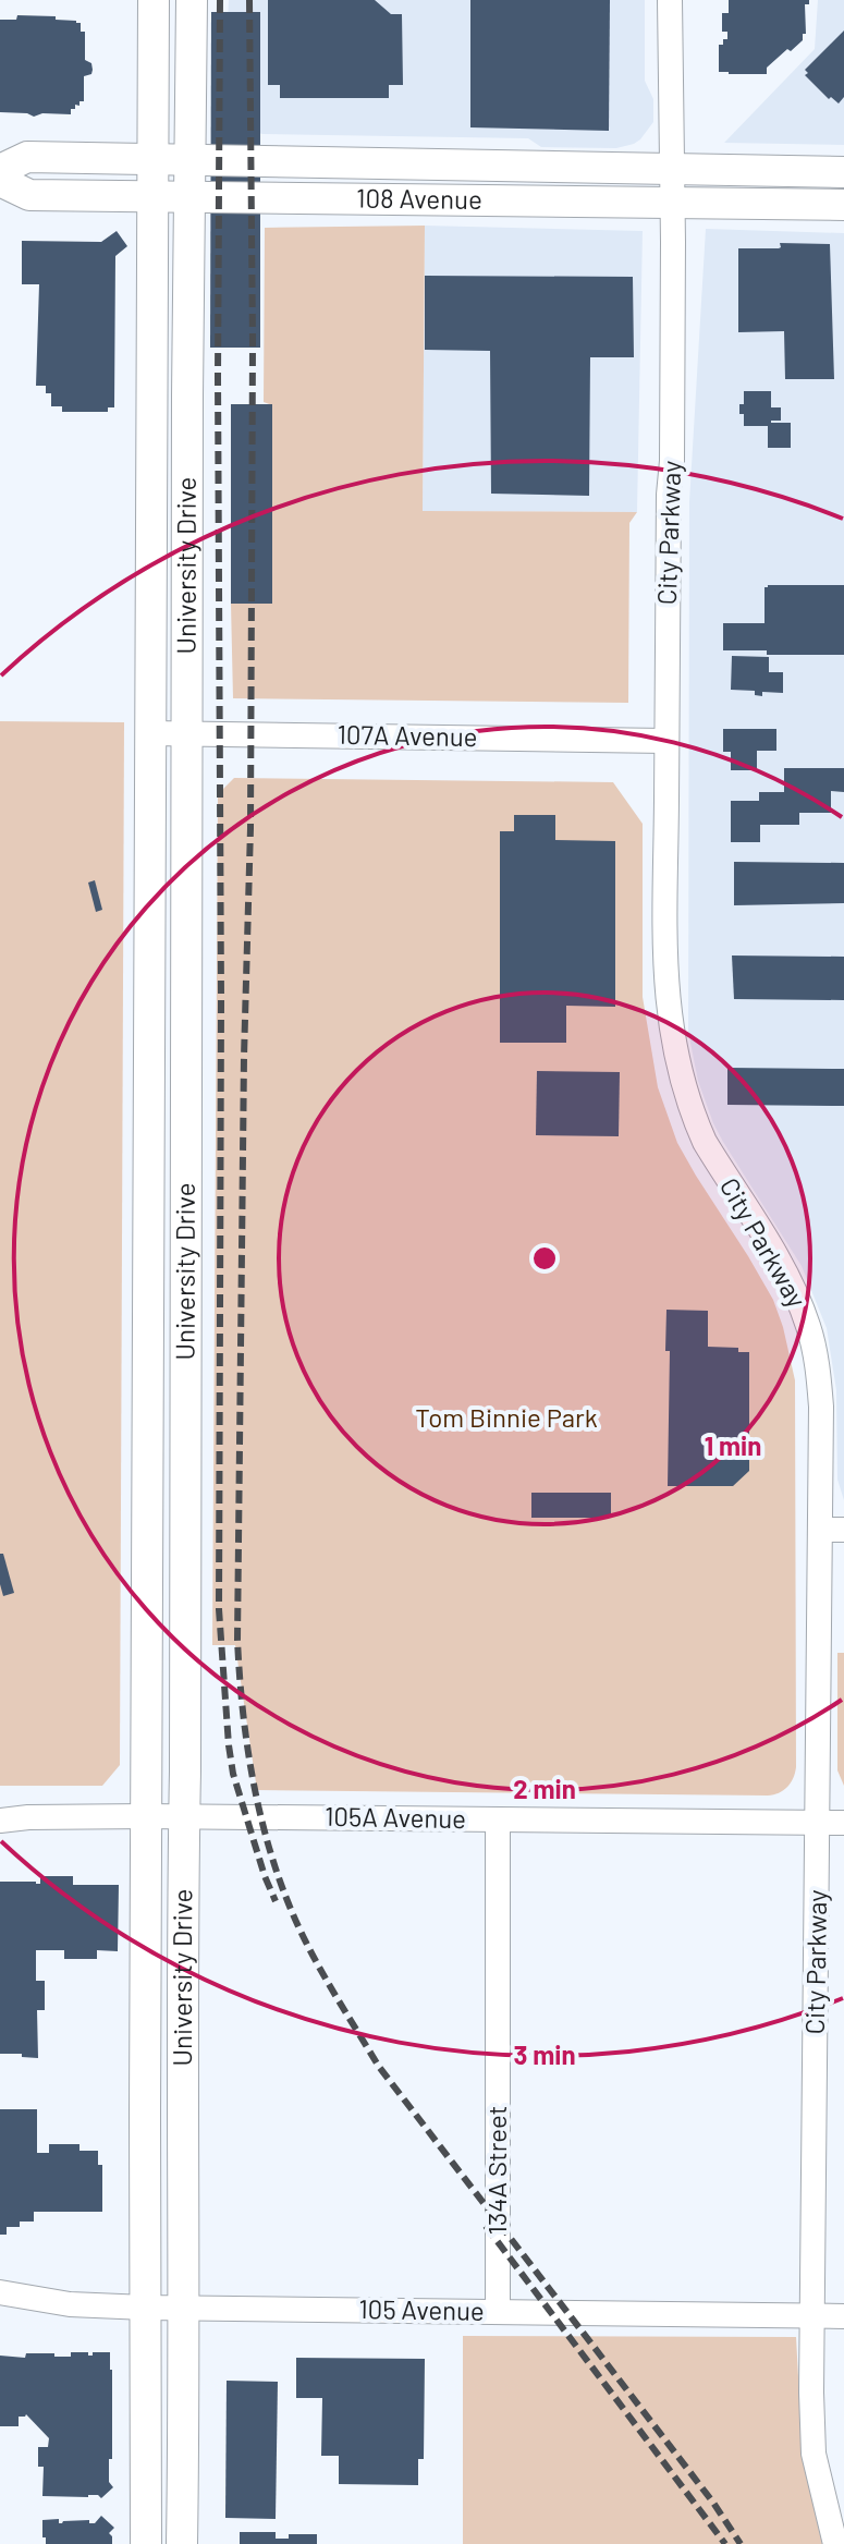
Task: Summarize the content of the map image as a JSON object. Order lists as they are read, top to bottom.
{
  "streets": {
    "main road": ["108 Avenue", "University Drive"],
    "street": [
      "City Parkway",
      "107A Avenue",
      "105A Avenue",
      "134A Street",
      "105 Avenue"
    ]
  },
  "crossings": [
    ["108 Avenue", "City Parkway"],
    ["108 Avenue", "University Drive"],
    ["City Parkway", "107A Avenue"],
    ["City Parkway", "105A Avenue"],
    ["City Parkway", "105 Avenue"],
    ["University Drive", "107A Avenue"],
    ["University Drive", "105A Avenue"],
    ["University Drive", "105 Avenue"],
    ["105A Avenue", "134A Street"],
    ["134A Street", "105 Avenue"]
  ],
  "parks": ["Tom Binnie Park"],
  "rings": ["1 min", "2 min", "3 min"]
}
